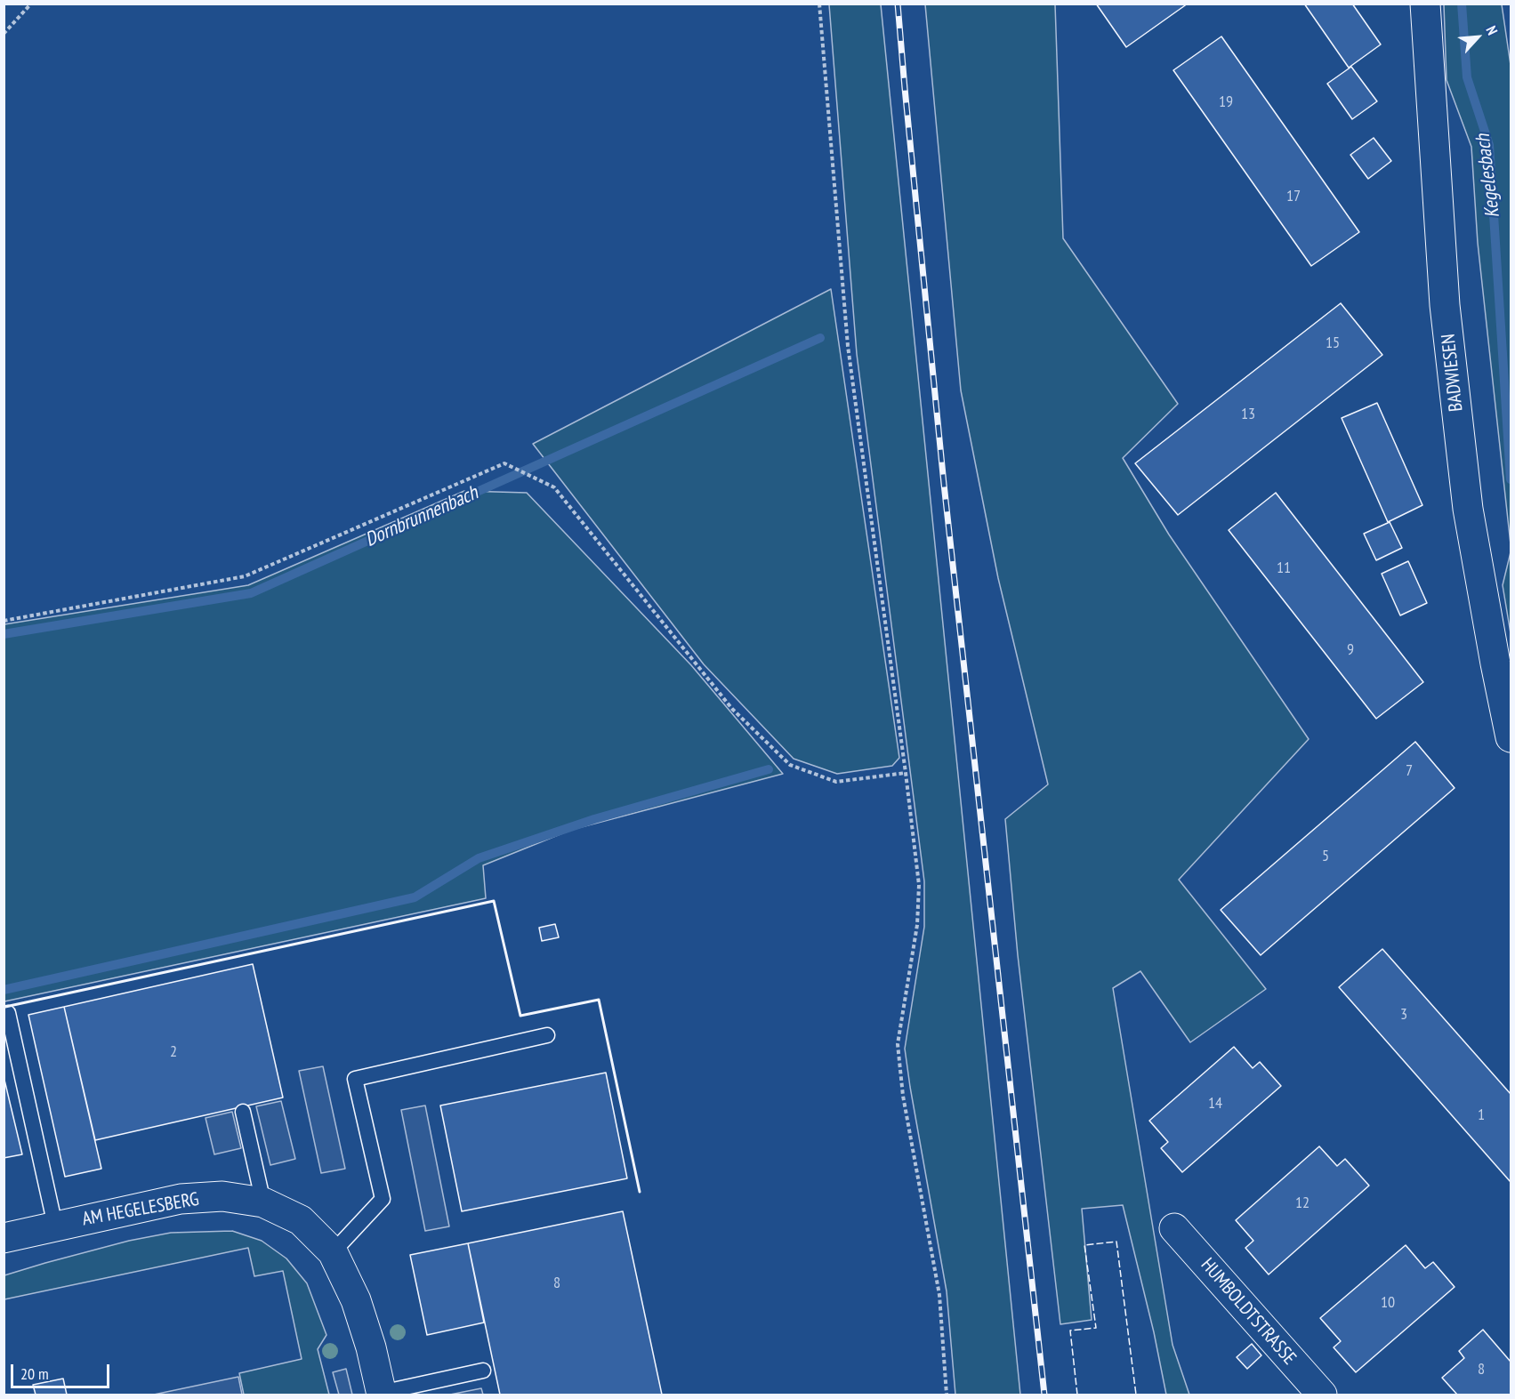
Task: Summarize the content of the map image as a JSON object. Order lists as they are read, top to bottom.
{
  "streets": {
    "street": ["BADWIESEN", "AM HEGELESBERG", "HUMBOLDTSTRASSE"]
  },
  "water": ["Kegelesbach", "Dornbrunnenbach"],
  "house_numbers": [
    "19",
    "17",
    "15",
    "13",
    "11",
    "9",
    "7",
    "5",
    "3",
    "2",
    "14",
    "1",
    "12",
    "8",
    "10",
    "8"
  ],
  "scale_bar": "20 m",
  "north": "top right"
}
